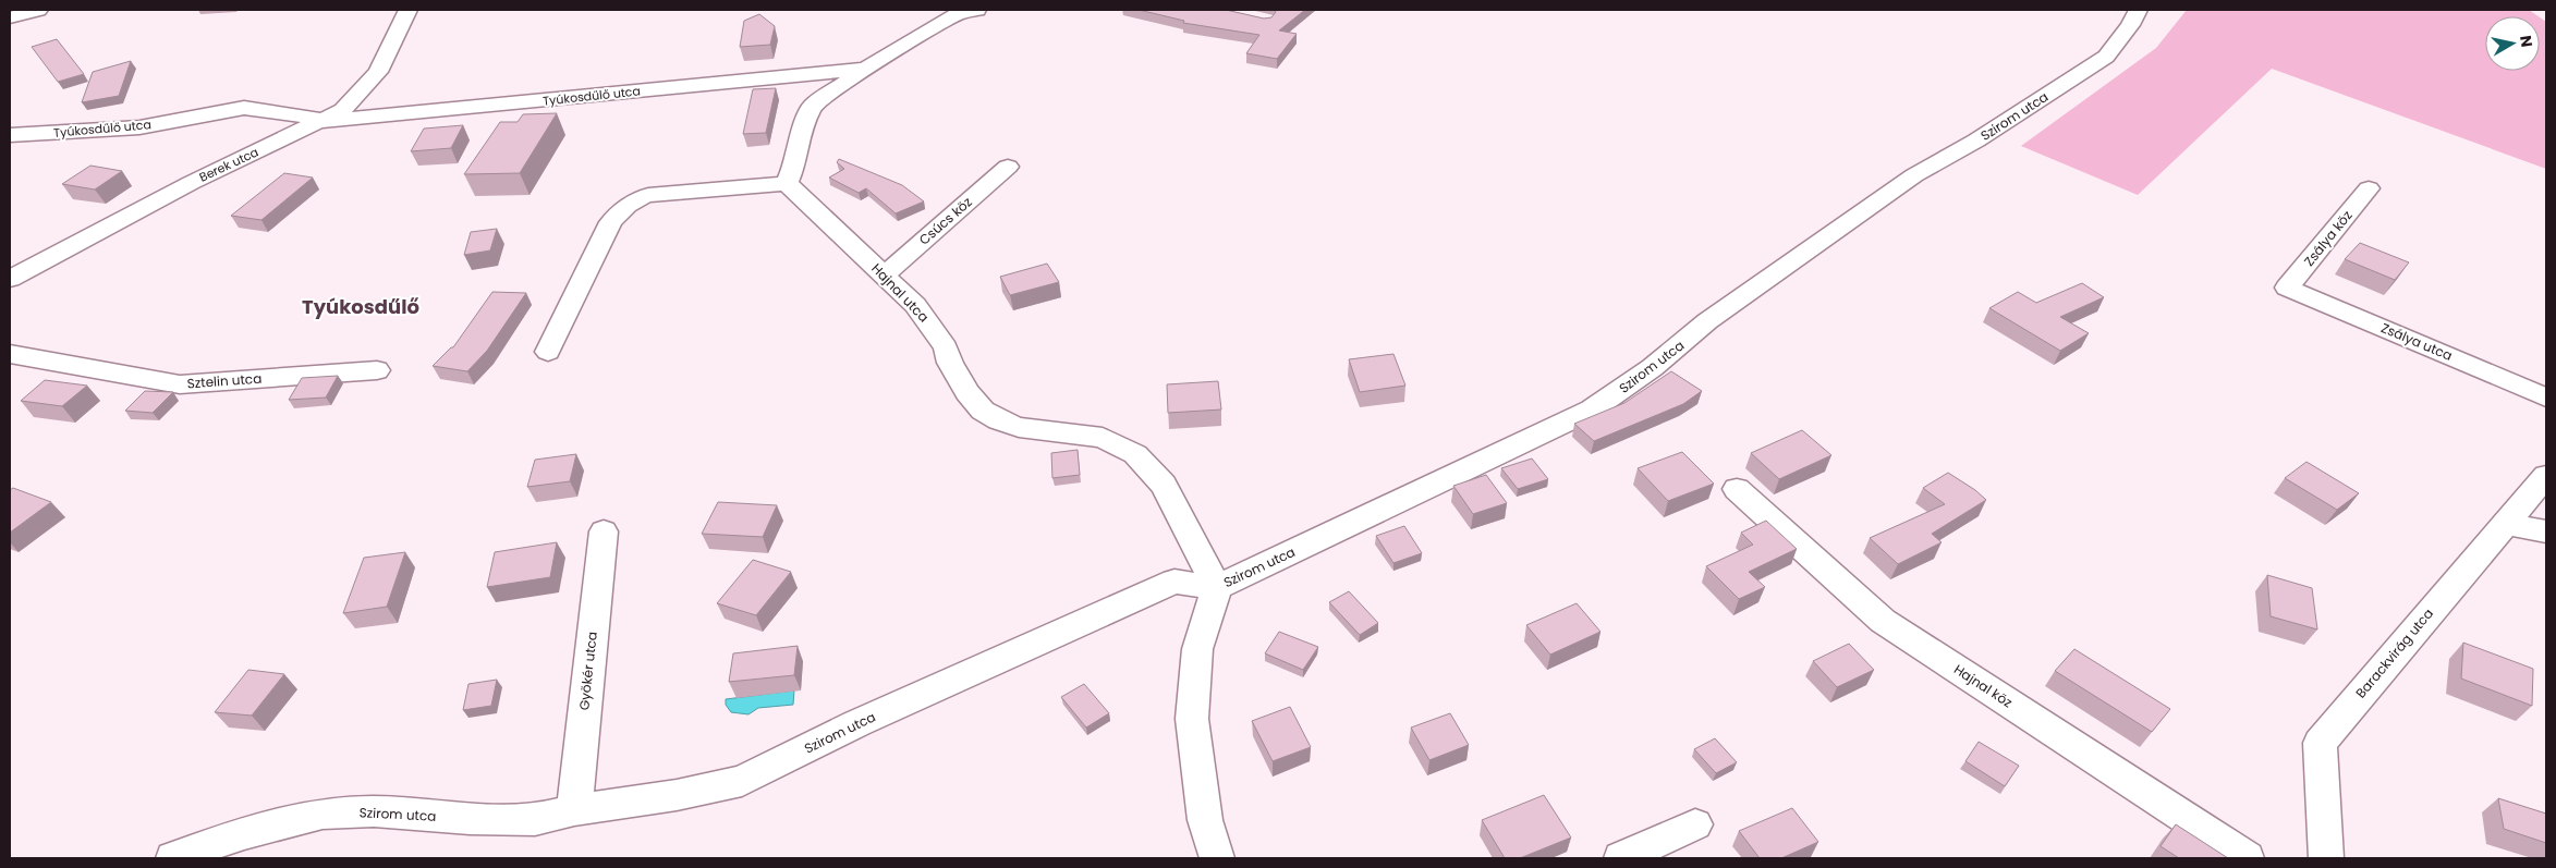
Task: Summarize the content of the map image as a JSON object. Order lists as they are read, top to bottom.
{
  "streets": {
    "street": [
      "Tyúkosdűlő utca",
      "Szirom utca",
      "Berek utca",
      "Csúcs köz",
      "Zsálya köz",
      "Hajnal utca",
      "Zsálya utca",
      "Sztelin utca",
      "Barackvirág utca",
      "Gyökér utca",
      "Hajnal köz"
    ]
  },
  "crossings": [
    ["Tyúkosdűlő utca", "Berek utca"],
    ["Szirom utca", "Hajnal utca"],
    ["Szirom utca", "Gyökér utca"],
    ["Csúcs köz", "Hajnal utca"],
    ["Zsálya köz", "Zsálya utca"]
  ],
  "districts": ["Tyúkosdűlő"],
  "north": "right"
}
